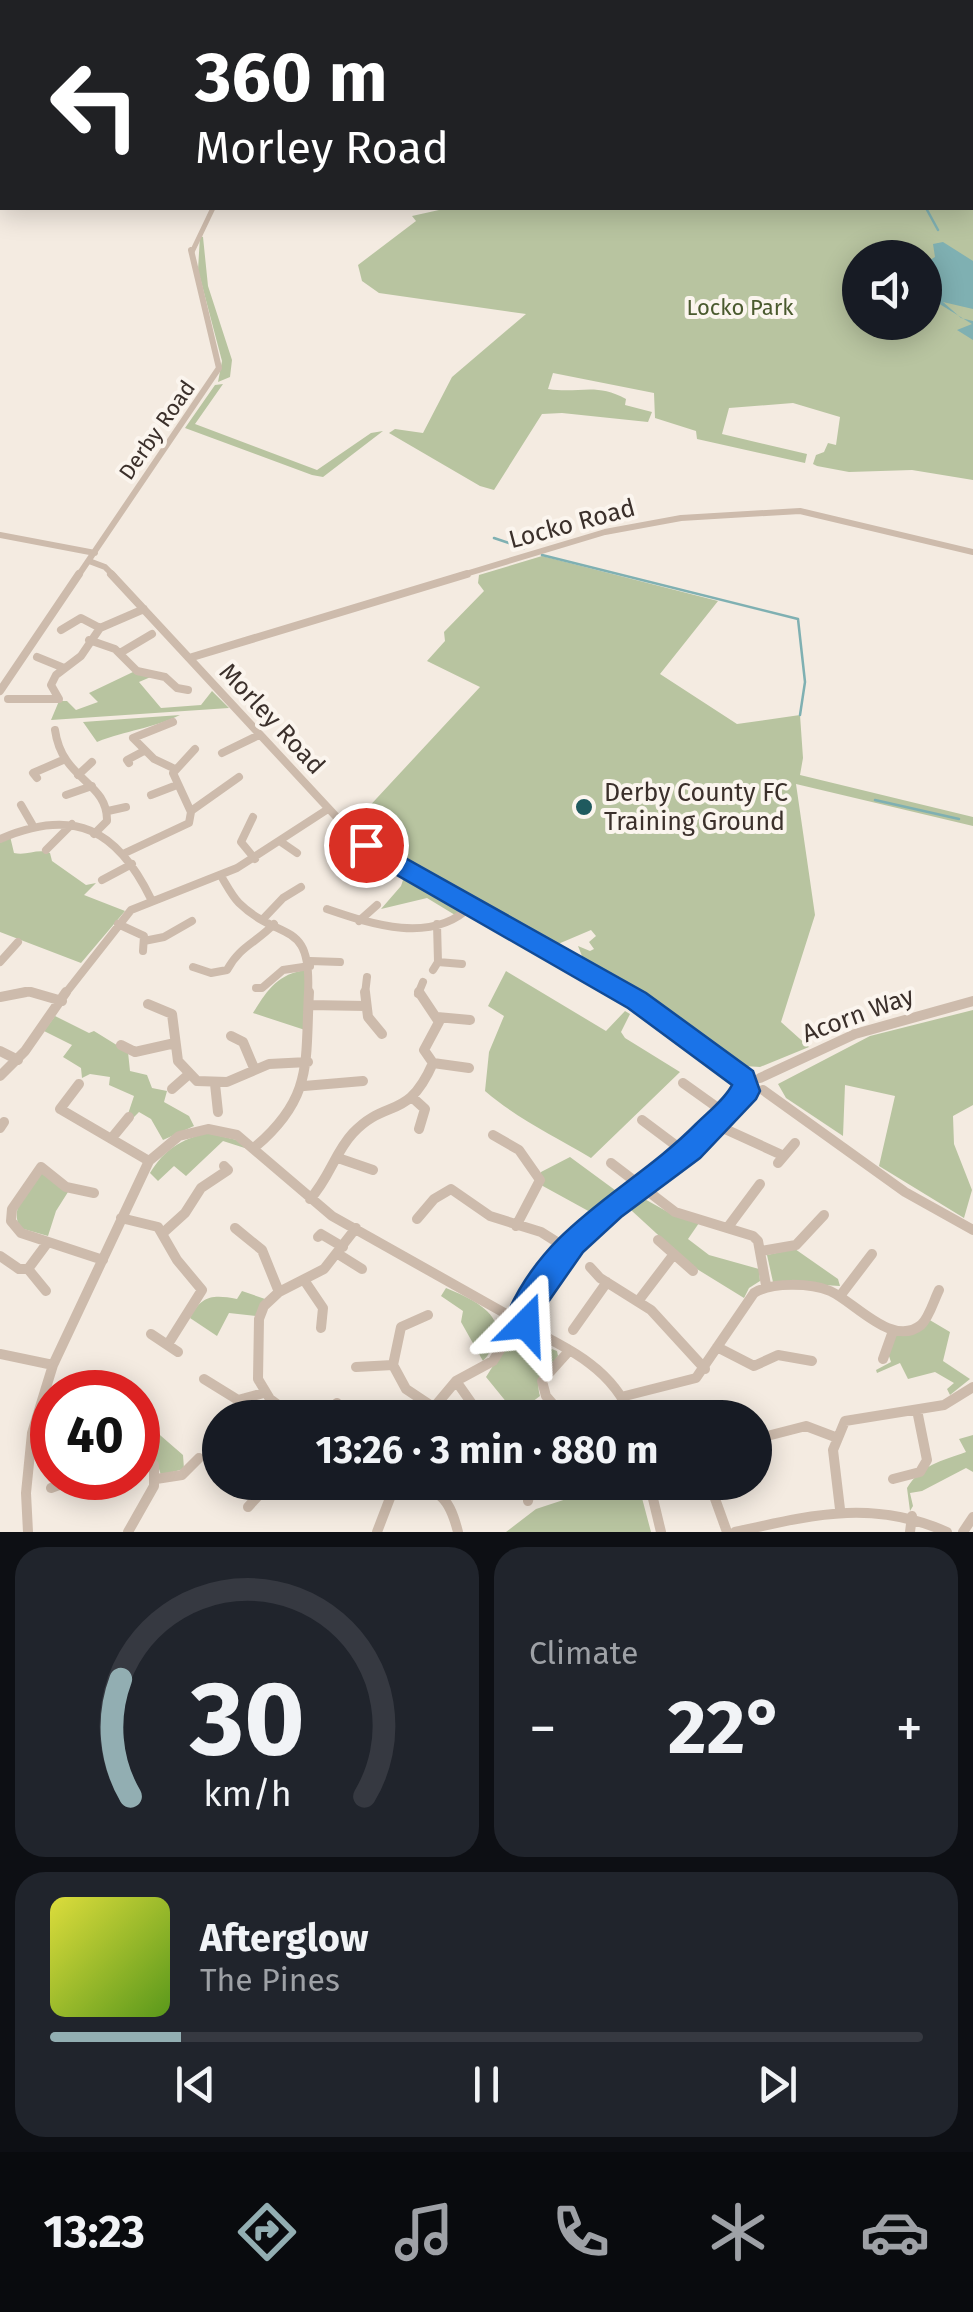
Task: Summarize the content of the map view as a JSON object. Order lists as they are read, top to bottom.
{
  "streets": {
    "street": [
      "Derby Road",
      "Locko Road",
      "Morley Road",
      "Acorn Way"
    ]
  },
  "crossings": [
    ["Derby Road", "Morley Road"],
    ["Locko Road", "Morley Road"]
  ],
  "parks": ["Locko Park"],
  "places": ["Derby County FC Training Ground"],
  "page": {
    "turn": ["360 m", "Morley Road"],
    "limit": "40",
    "trip": "13:26 · 3 min · 880 m",
    "tile": "Climate",
    "heat": ["−", "22°", "+"],
    "song": ["Afterglow", "The Pines"],
    "tabs": "13:23",
    "gauge": ["30", "km/h"]
  }
}
